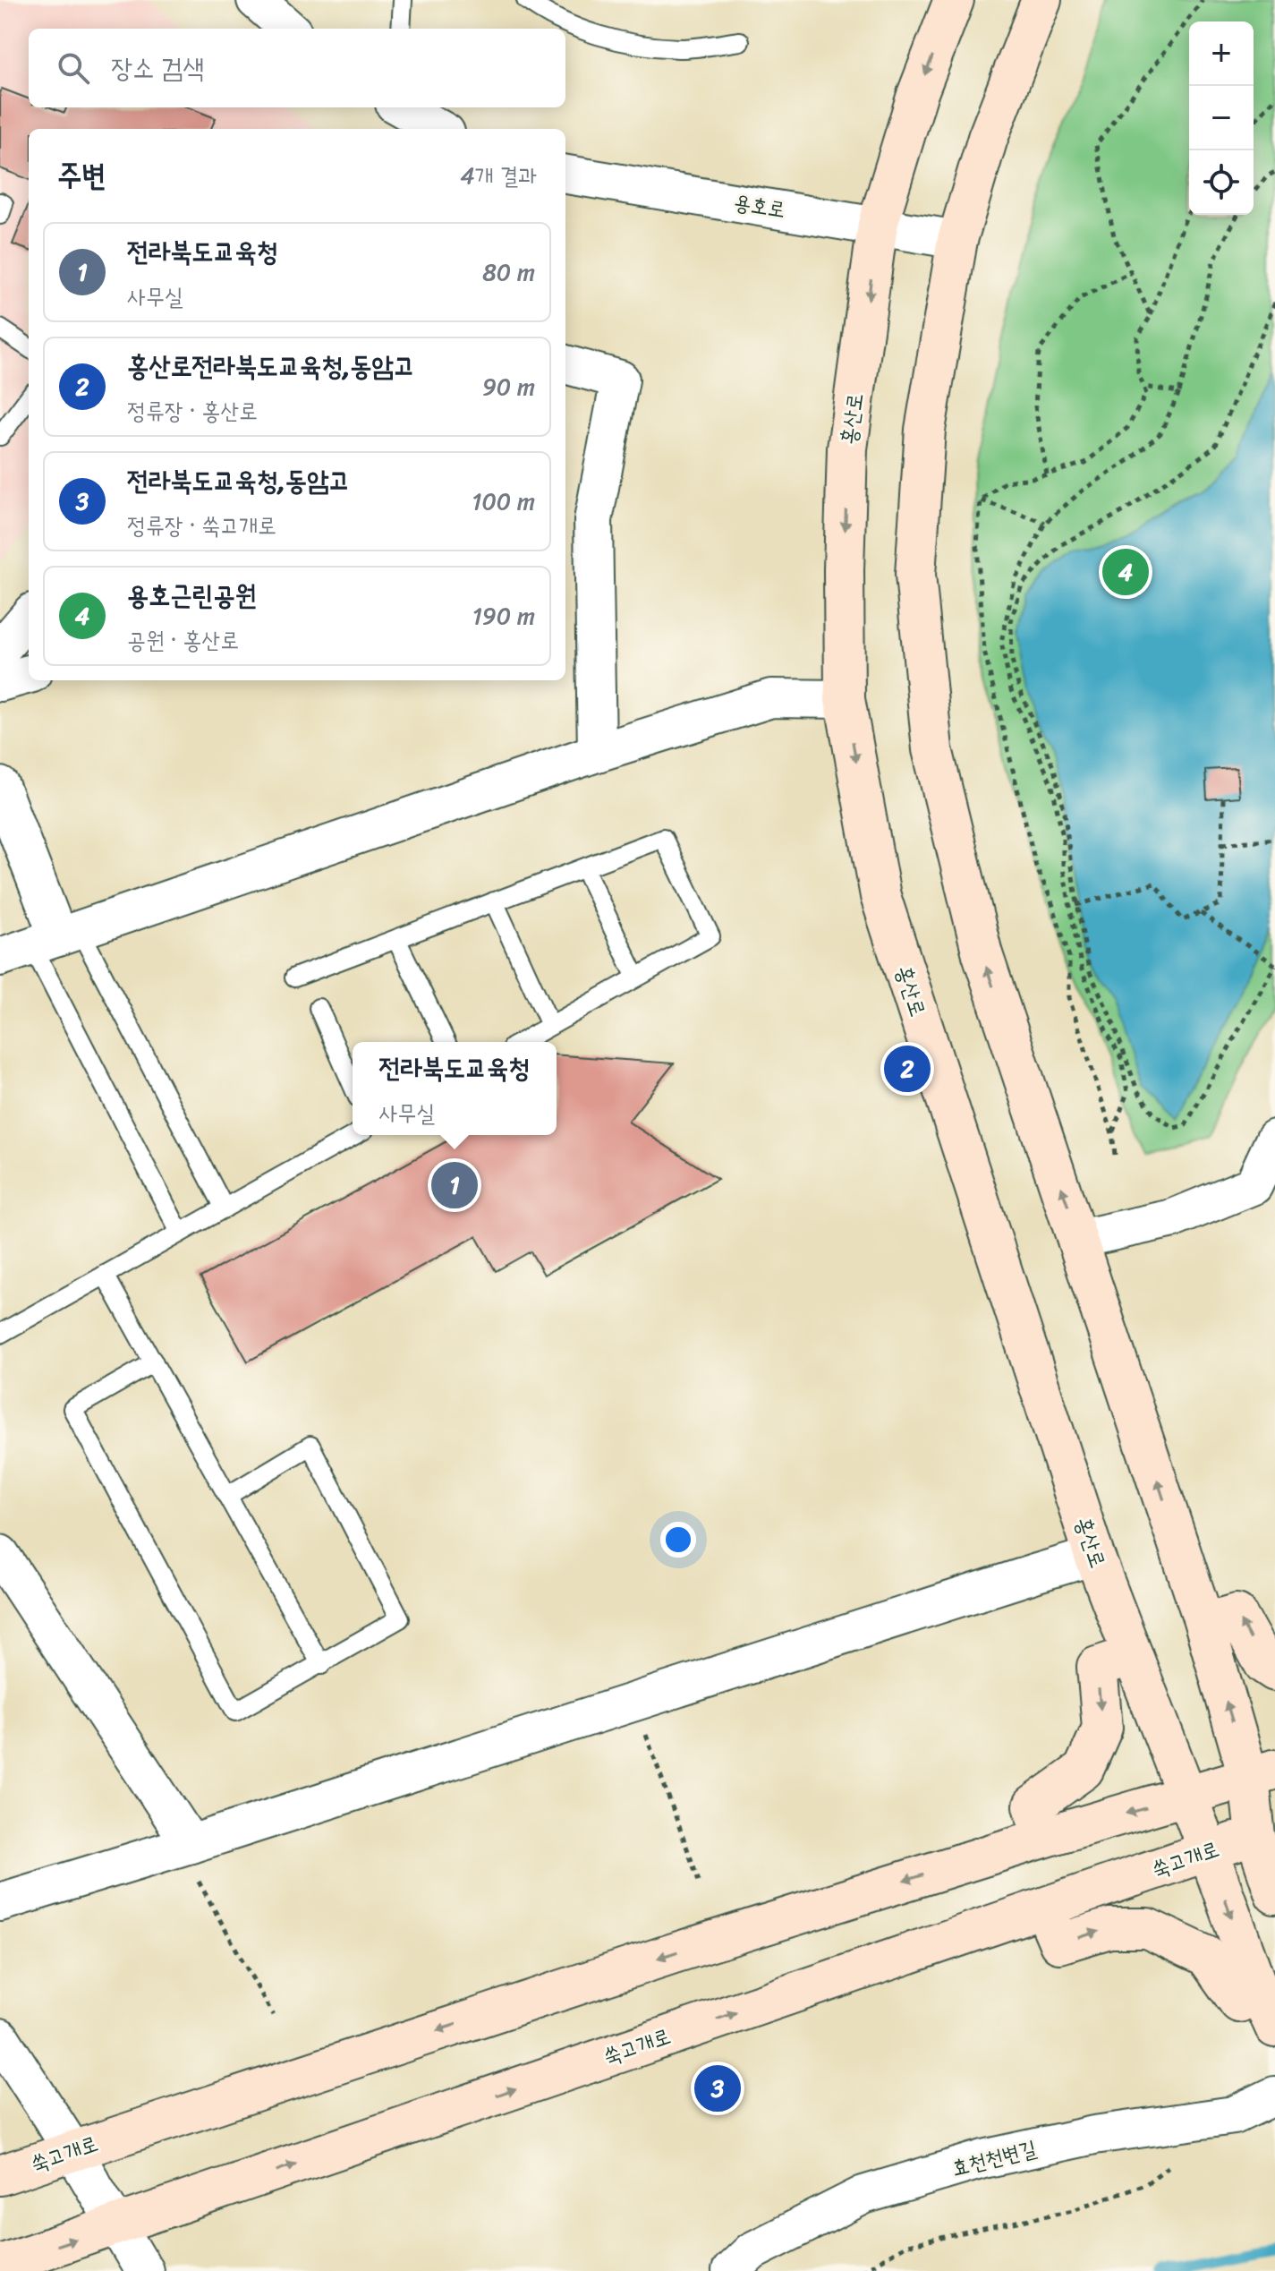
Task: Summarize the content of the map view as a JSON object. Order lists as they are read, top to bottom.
{
  "streets": {
    "street": [
      "용호로",
      "홍산로",
      "쑥고개로",
      "효천천변길"
    ]
  },
  "crossings": [
    ["용호로", "홍산로"],
    ["홍산로", "쑥고개로"]
  ],
  "page": {
    "map_buttons": ["+", "−"],
    "search": "장소 검색",
    "heading": ["주변", "4개 결과"],
    "list": [
      {
        "mark": "1",
        "name": "전라북도교육청",
        "note": "사무실",
        "value": "80 m"
      },
      {
        "mark": "2",
        "name": "홍산로전라북도교육청,동암고",
        "note": "정류장 · 홍산로",
        "value": "90 m"
      },
      {
        "mark": "3",
        "name": "전라북도교육청,동암고",
        "note": "정류장 · 쑥고개로",
        "value": "100 m"
      },
      {
        "mark": "4",
        "name": "용호근린공원",
        "note": "공원 · 홍산로",
        "value": "190 m"
      }
    ],
    "pins": [
      "4",
      "2",
      "1",
      "3"
    ],
    "popup": ["전라북도교육청", "사무실"]
  }
}
